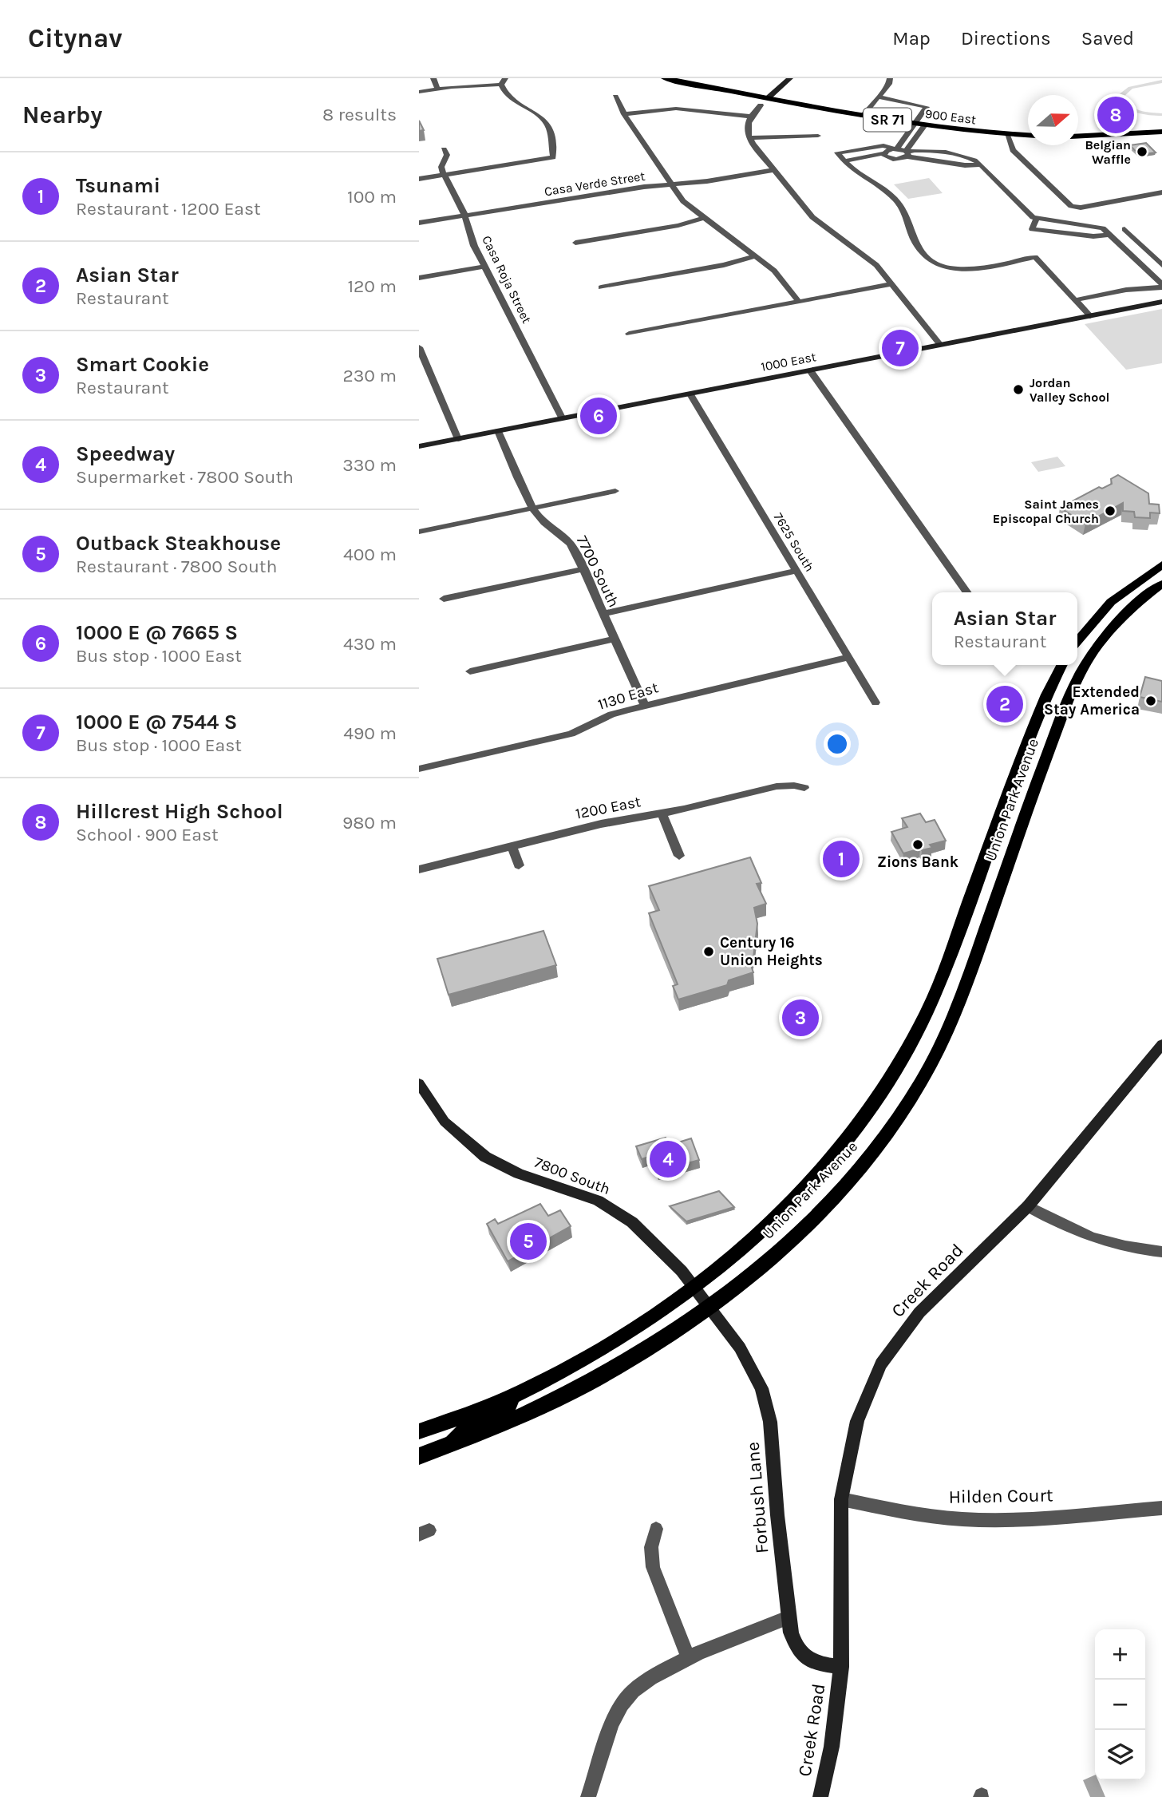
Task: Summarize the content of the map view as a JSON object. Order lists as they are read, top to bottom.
{
  "streets": {
    "main road": ["900 East", "SR 71", "Union Park Avenue"],
    "street": [
      "Casa Verde Street",
      "Casa Roja Street",
      "1000 East",
      "7625 South",
      "7700 South",
      "1130 East",
      "1200 East",
      "7800 South",
      "Creek Road",
      "Hilden Court",
      "Forbush Lane"
    ]
  },
  "crossings": [
    ["Casa Verde Street", "Casa Roja Street"],
    ["Casa Roja Street", "1000 East"],
    ["1000 East", "7625 South"],
    ["1000 East", "7700 South"],
    ["7625 South", "1130 East"],
    ["7700 South", "1130 East"],
    ["Union Park Avenue", "7800 South"],
    ["Union Park Avenue", "Forbush Lane"],
    ["7800 South", "Forbush Lane"],
    ["Creek Road", "Hilden Court"],
    ["Creek Road", "Forbush Lane"]
  ],
  "places": [
    "Belgian Waffle",
    "Jordan Valley School",
    "Saint James Episcopal Church",
    "Extended Stay America",
    "Zions Bank",
    "Century 16 Union Heights"
  ],
  "north": "right",
  "page": {
    "header": "Citynav",
    "nav": ["Map", "Directions", "Saved"],
    "heading": ["Nearby", "8 results"],
    "pins": [
      "8",
      "7",
      "6",
      "2",
      "1",
      "3",
      "4",
      "5"
    ],
    "list": [
      {
        "mark": "1",
        "name": "Tsunami",
        "note": "Restaurant · 1200 East",
        "value": "100 m"
      },
      {
        "mark": "2",
        "name": "Asian Star",
        "note": "Restaurant",
        "value": "120 m"
      },
      {
        "mark": "3",
        "name": "Smart Cookie",
        "note": "Restaurant",
        "value": "230 m"
      },
      {
        "mark": "4",
        "name": "Speedway",
        "note": "Supermarket · 7800 South",
        "value": "330 m"
      },
      {
        "mark": "5",
        "name": "Outback Steakhouse",
        "note": "Restaurant · 7800 South",
        "value": "400 m"
      },
      {
        "mark": "6",
        "name": "1000 E @ 7665 S",
        "note": "Bus stop · 1000 East",
        "value": "430 m"
      },
      {
        "mark": "7",
        "name": "1000 E @ 7544 S",
        "note": "Bus stop · 1000 East",
        "value": "490 m"
      },
      {
        "mark": "8",
        "name": "Hillcrest High School",
        "note": "School · 900 East",
        "value": "980 m"
      }
    ],
    "popup": ["Asian Star", "Restaurant"],
    "map_buttons": ["+", "−"]
  }
}
